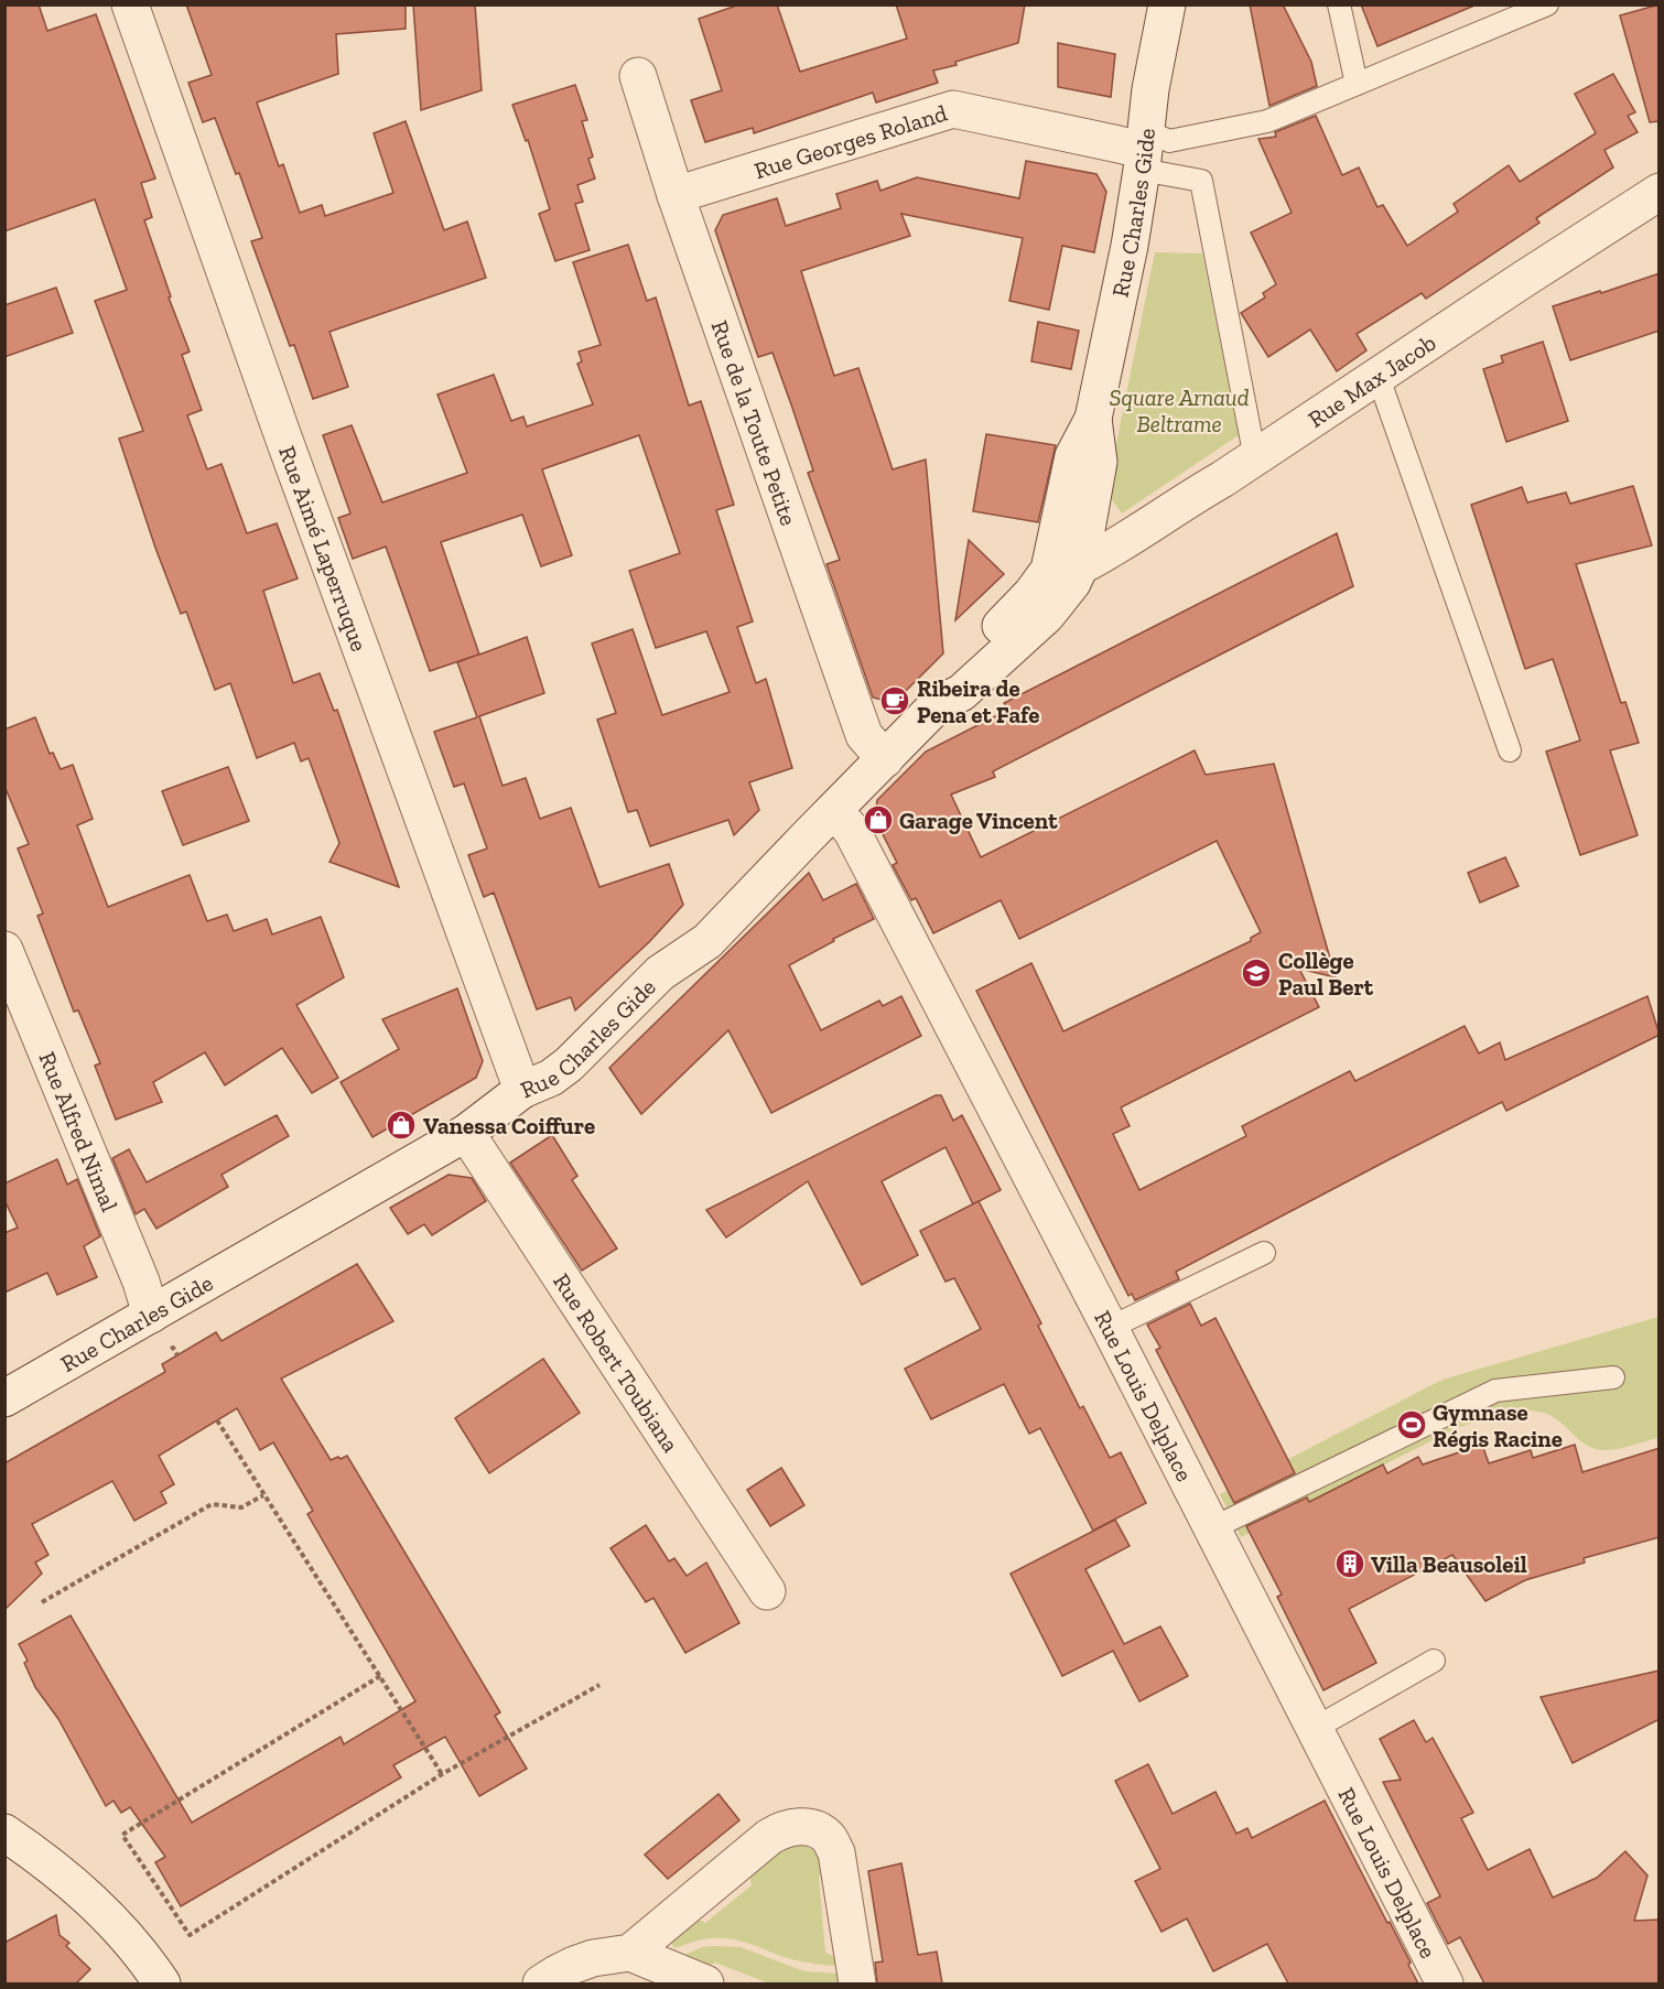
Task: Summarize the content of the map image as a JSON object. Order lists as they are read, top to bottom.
{
  "streets": {
    "street": [
      "Rue Georges Roland",
      "Rue Charles Gide",
      "Rue Max Jacob",
      "Rue de la Toute Petite",
      "Rue Aimé Laperruque",
      "Rue Alfred Nimal",
      "Rue Robert Toubiana",
      "Rue Louis Delplace"
    ]
  },
  "crossings": [
    ["Rue Georges Roland", "Rue Charles Gide"],
    ["Rue Georges Roland", "Rue de la Toute Petite"],
    ["Rue Charles Gide", "Rue Max Jacob"],
    ["Rue Charles Gide", "Rue de la Toute Petite"],
    ["Rue Charles Gide", "Rue Aimé Laperruque"],
    ["Rue Charles Gide", "Rue Alfred Nimal"],
    ["Rue Charles Gide", "Rue Robert Toubiana"],
    ["Rue Charles Gide", "Rue Louis Delplace"]
  ],
  "parks": ["Square Arnaud Beltrame"],
  "places": {
    "cafe": ["Ribeira de Pena et Fafe"],
    "shop": ["Garage Vincent", "Vanessa Coiffure"],
    "school or university": ["Collège Paul Bert"],
    "sports": ["Gymnase Régis Racine"],
    "building": ["Villa Beausoleil"]
  }
}
